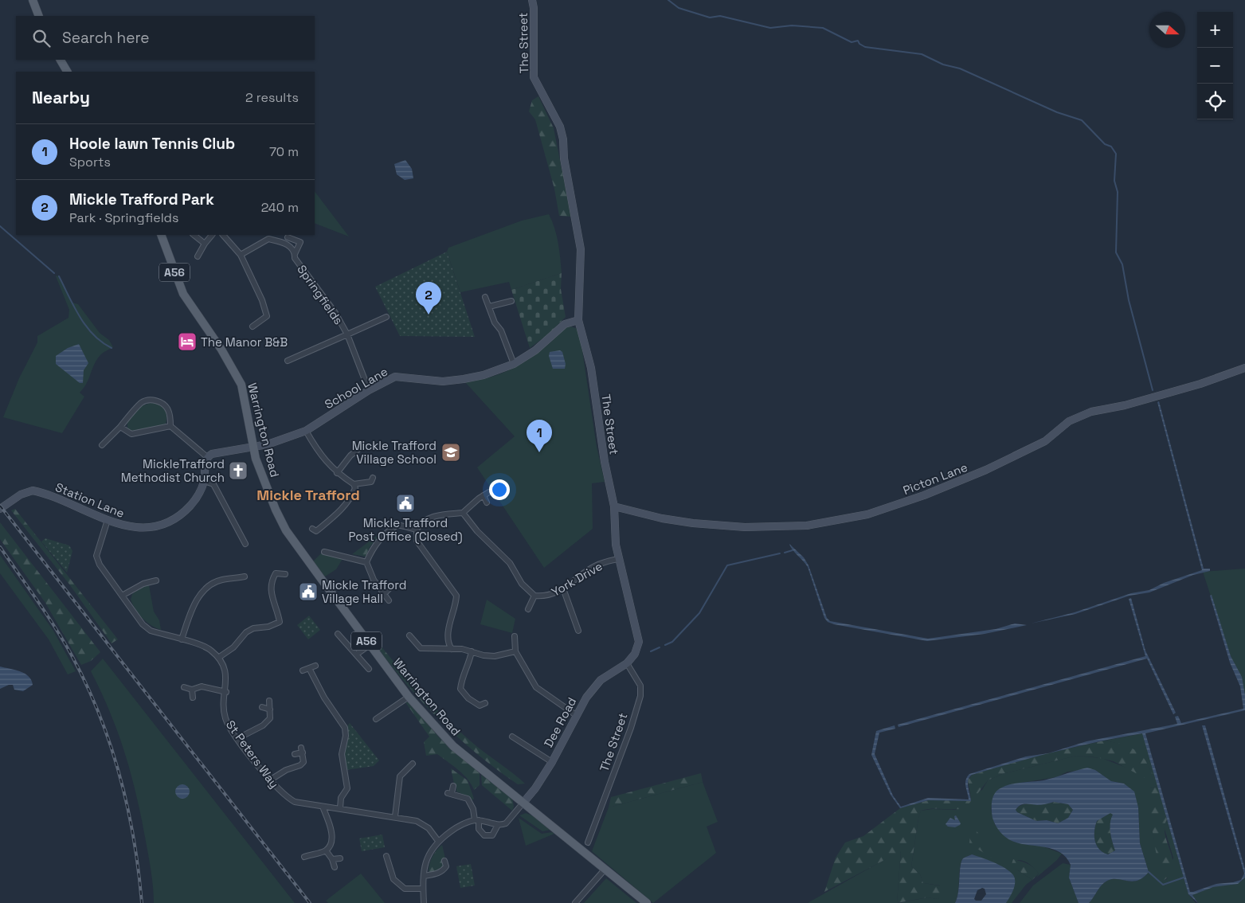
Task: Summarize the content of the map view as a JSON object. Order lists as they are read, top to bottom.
{
  "streets": {
    "main road": ["A56", "Warrington Road"],
    "street": [
      "The Street",
      "Springfields",
      "School Lane",
      "Picton Lane",
      "Station Lane",
      "York Drive",
      "Dee Road",
      "St Peters Way"
    ]
  },
  "crossings": [
    ["The Street", "School Lane"],
    ["The Street", "Picton Lane"],
    ["The Street", "York Drive"],
    ["The Street", "Dee Road"],
    ["Springfields", "School Lane"],
    ["School Lane", "Warrington Road"],
    ["Warrington Road", "Dee Road"]
  ],
  "districts": ["Mickle Trafford"],
  "places": {
    "hotel": ["The Manor B&B"],
    "school or university": ["Mickle Trafford Village School"],
    "church": ["MickleTrafford Methodist Church"],
    "public building": ["Mickle Trafford Post Office (Closed)", "Mickle Trafford Village Hall"]
  },
  "north": "right",
  "page": {
    "map_buttons": ["+", "−"],
    "search": "Search here",
    "heading": ["Nearby", "2 results"],
    "list": [
      {
        "mark": "1",
        "name": "Hoole lawn Tennis Club",
        "note": "Sports",
        "value": "70 m"
      },
      {
        "mark": "2",
        "name": "Mickle Trafford Park",
        "note": "Park · Springfields",
        "value": "240 m"
      }
    ],
    "pins": ["2", "1"]
  }
}
